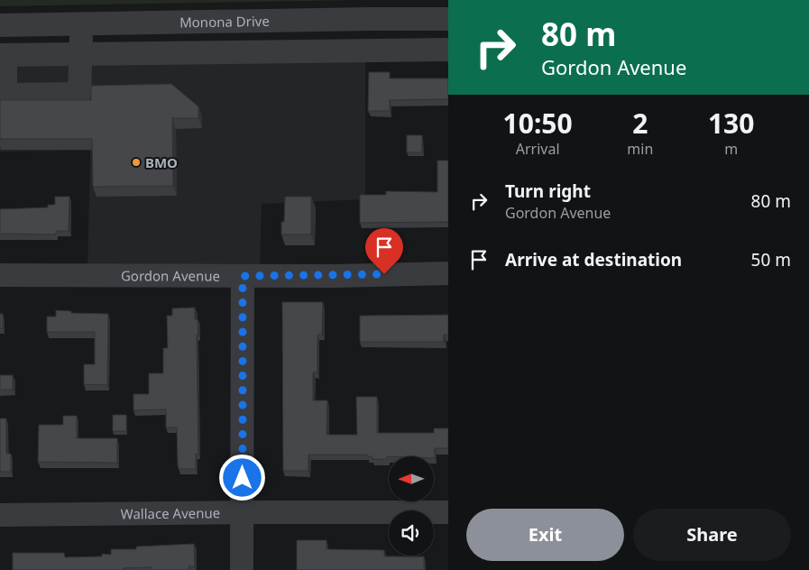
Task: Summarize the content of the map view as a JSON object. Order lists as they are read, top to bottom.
{
  "streets": {
    "street": ["Monona Drive", "Gordon Avenue", "Wallace Avenue"]
  },
  "places": ["BMO"],
  "north": "left",
  "page": {
    "turn": ["80 m", "Gordon Avenue"],
    "eta": [
      "10:50",
      "Arrival",
      "2",
      "min",
      "130",
      "m"
    ],
    "list": [
      {
        "name": "Turn right",
        "note": "Gordon Avenue",
        "value": "80 m"
      },
      {
        "name": "Arrive at destination",
        "value": "50 m"
      }
    ],
    "buttons": ["Exit", "Share"]
  }
}
